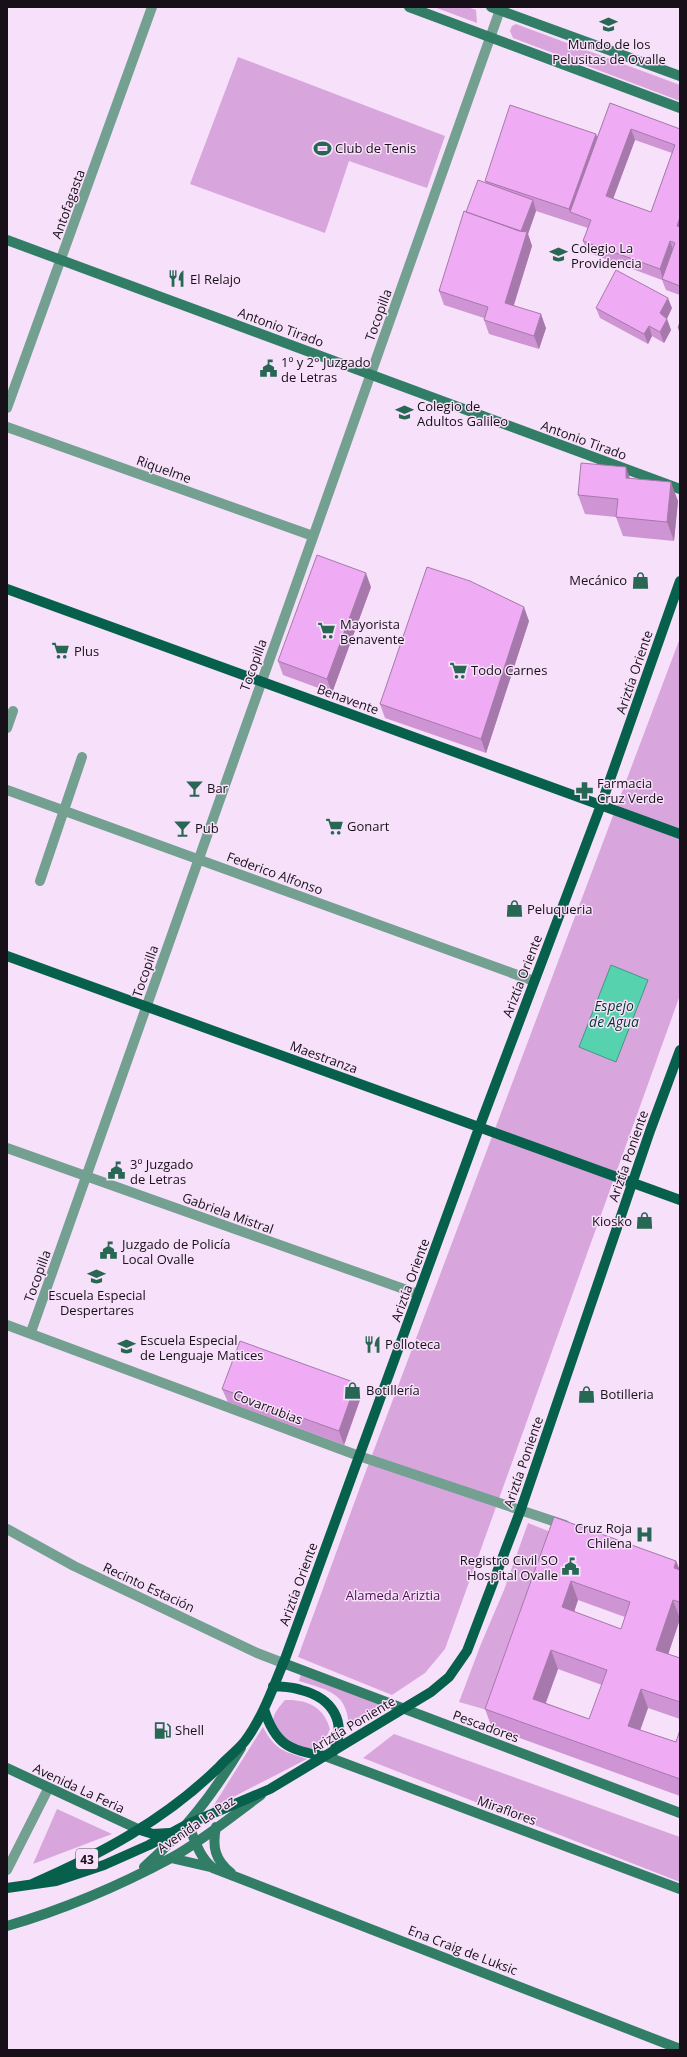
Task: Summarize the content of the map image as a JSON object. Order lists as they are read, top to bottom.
{
  "streets": {
    "main road": [
      "Antonio Tirado",
      "Ariztía Oriente",
      "Benavente",
      "Maestranza",
      "Ariztía Poniente",
      "Pescadores",
      "Avenida La Feria",
      "Miraflores",
      "Avenida La Paz",
      "43",
      "Ena Craig de Luksic"
    ],
    "street": [
      "Antofagasta",
      "Tocopilla",
      "Riquelme",
      "Federico Alfonso",
      "Gabriela Mistral",
      "Covarrubias",
      "Recinto Estación"
    ]
  },
  "crossings": [
    ["Antofagasta", "Antonio Tirado"],
    ["Tocopilla", "Antonio Tirado"],
    ["Tocopilla", "Riquelme"],
    ["Tocopilla", "Benavente"],
    ["Tocopilla", "Federico Alfonso"],
    ["Tocopilla", "Maestranza"],
    ["Tocopilla", "Gabriela Mistral"],
    ["Tocopilla", "Covarrubias"],
    ["Ariztía Oriente", "Benavente"],
    ["Ariztía Oriente", "Federico Alfonso"],
    ["Ariztía Oriente", "Maestranza"],
    ["Ariztía Oriente", "Ariztía Poniente"],
    ["Ariztía Oriente", "Gabriela Mistral"],
    ["Ariztía Oriente", "Covarrubias"],
    ["Ariztía Oriente", "Recinto Estación"],
    ["Ariztía Oriente", "Pescadores"],
    ["Ariztía Oriente", "Avenida La Feria"],
    ["Ariztía Oriente", "Miraflores"],
    ["Ariztía Oriente", "Avenida La Paz"],
    ["Ariztía Oriente", "43"],
    ["Maestranza", "Ariztía Poniente"],
    ["Ariztía Poniente", "Covarrubias"],
    ["Ariztía Poniente", "Pescadores"],
    ["Ariztía Poniente", "Miraflores"],
    ["Ariztía Poniente", "Avenida La Paz"],
    ["Ariztía Poniente", "43"],
    ["Recinto Estación", "Pescadores"],
    ["Avenida La Paz", "Ena Craig de Luksic"]
  ],
  "water": ["Espejo de Agua"],
  "parks": ["Alameda Ariztia"],
  "places": {
    "school or university": [
      "Mundo de los Pelusitas de Ovalle",
      "Colegio La Providencia",
      "Colegio de Adultos Galileo",
      "Escuela Especial Despertares",
      "Escuela Especial de Lenguaje Matices"
    ],
    "sports": ["Club de Tenis"],
    "restaurant": ["El Relajo", "Polloteca"],
    "public building": [
      "1º y 2° Juzgado de Letras",
      "3º Juzgado de Letras",
      "Juzgado de Policía Local Ovalle",
      "Registro Civil SO Hospital Ovalle"
    ],
    "shop": [
      "Mecánico",
      "Peluqueria",
      "Kiosko",
      "Botillería",
      "Botilleria"
    ],
    "supermarket": [
      "Mayorista Benavente",
      "Plus",
      "Todo Carnes",
      "Gonart"
    ],
    "bar": ["Bar", "Pub"],
    "pharmacy": ["Farmacia Cruz Verde"],
    "hospital": ["Cruz Roja Chilena"],
    "fuel station": ["Shell"]
  }
}
